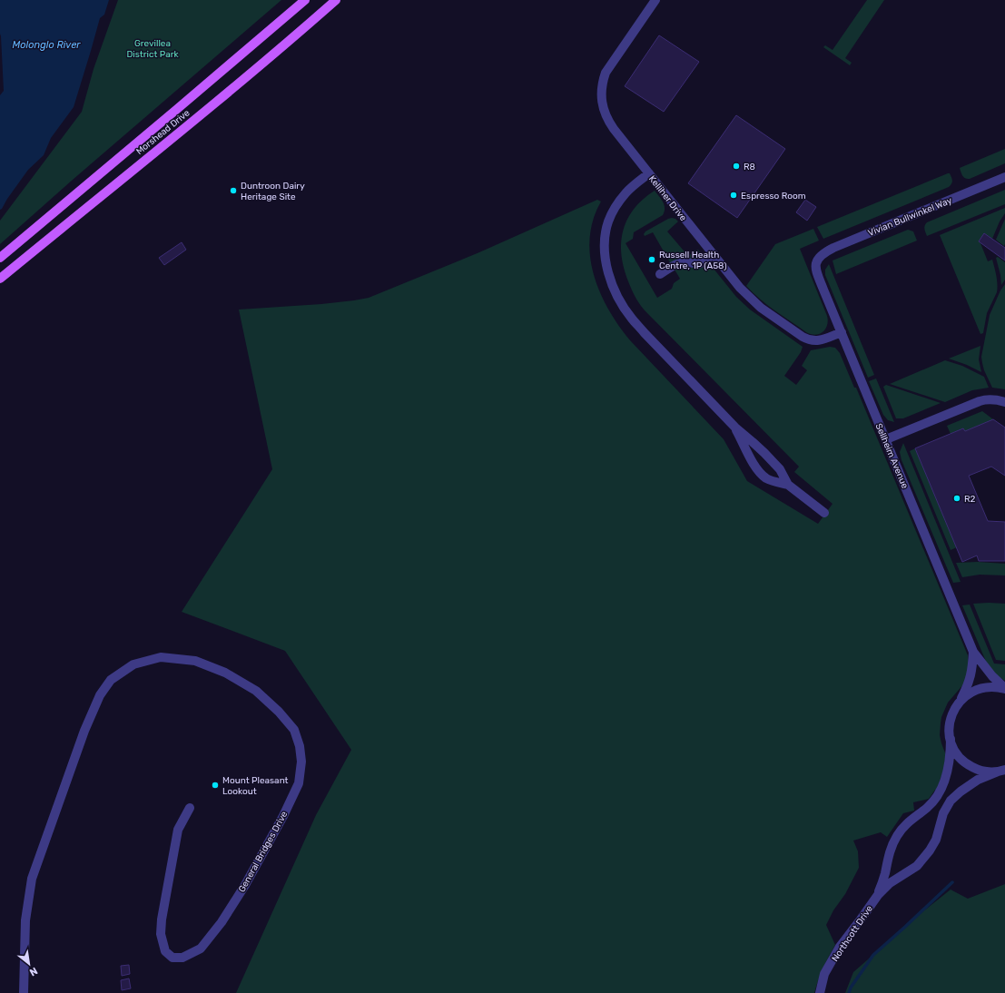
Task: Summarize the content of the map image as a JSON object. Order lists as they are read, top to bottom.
{
  "streets": {
    "main road": ["Morshead Drive"],
    "street": [
      "Kelliher Drive",
      "Vivian Bullwinkel Way",
      "Sellheim Avenue",
      "General Bridges Drive",
      "Northcott Drive"
    ]
  },
  "crossings": [
    ["Kelliher Drive", "Sellheim Avenue"],
    ["Vivian Bullwinkel Way", "Sellheim Avenue"],
    ["Sellheim Avenue", "Northcott Drive"]
  ],
  "water": ["Molonglo River"],
  "parks": ["Grevillea District Park"],
  "places": [
    "R8",
    "Duntroon Dairy Heritage Site",
    "Espresso Room",
    "Russell Health Centre, 1P (A58)",
    "R2",
    "Mount Pleasant Lookout"
  ],
  "north": "bottom right"
}
